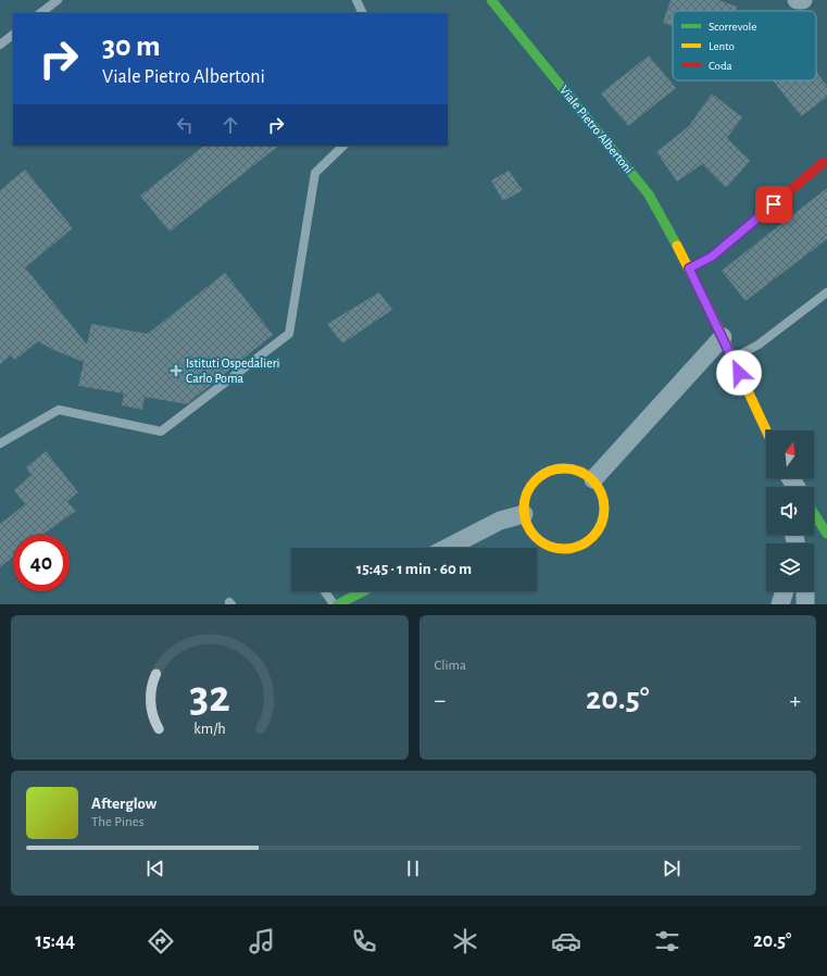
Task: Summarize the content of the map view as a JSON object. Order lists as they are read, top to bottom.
{
  "streets": {
    "street": ["Viale Pietro Albertoni"]
  },
  "places": {
    "health": ["Istituti Ospedalieri Carlo Poma"]
  },
  "legend": ["Scorrevole", "Lento", "Coda"],
  "north": "top",
  "page": {
    "turn": ["30 m", "Viale Pietro Albertoni"],
    "limit": "40",
    "trip": "15:45 · 1 min · 60 m",
    "tile": "Clima",
    "heat": ["−", "20.5°", "+"],
    "song": ["Afterglow", "The Pines"],
    "tabs": ["15:44", "20.5°"],
    "gauge": ["32", "km/h"]
  }
}
